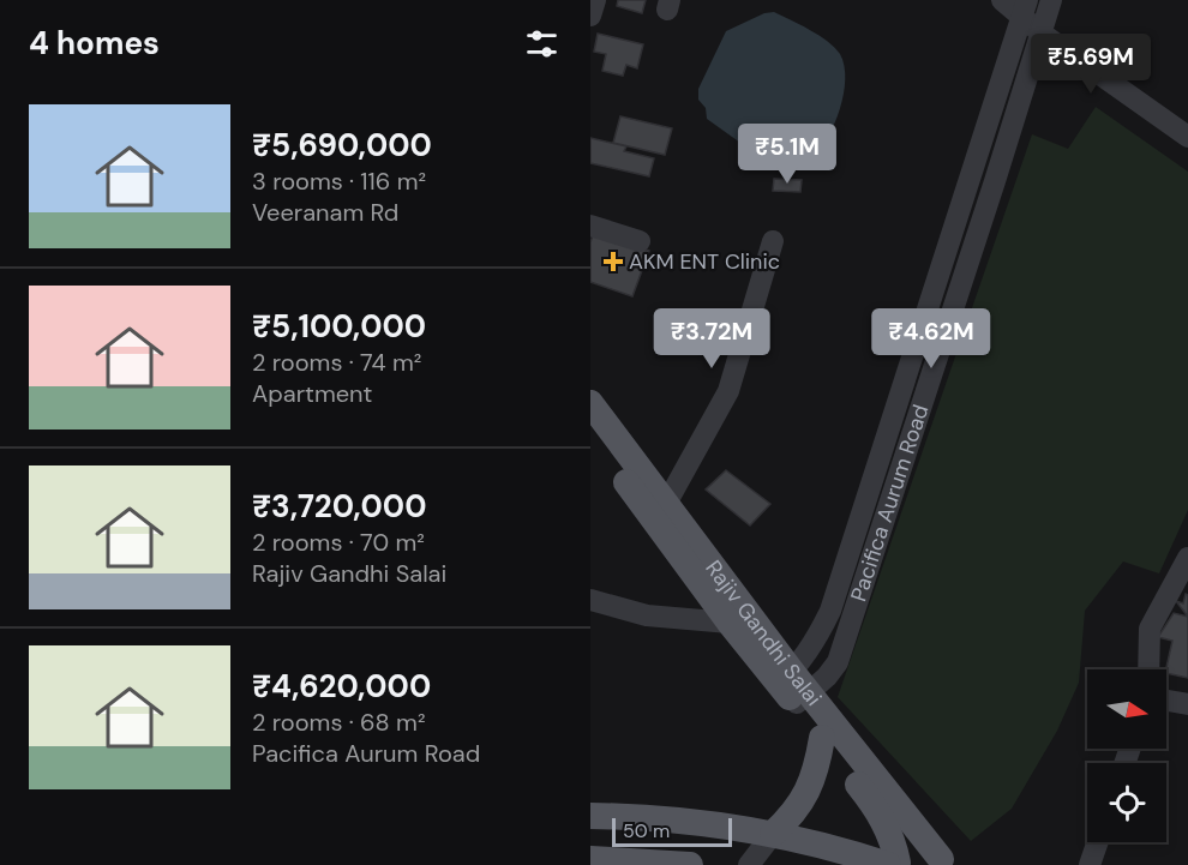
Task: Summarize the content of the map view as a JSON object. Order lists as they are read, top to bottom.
{
  "streets": {
    "main road": ["Rajiv Gandhi Salai"],
    "street": ["Pacifica Aurum Road"]
  },
  "crossings": [
    ["Pacifica Aurum Road", "Rajiv Gandhi Salai"]
  ],
  "places": {
    "health": ["AKM ENT Clinic"]
  },
  "scale_bar": "50 m",
  "north": "right",
  "page": {
    "heading": "4 homes",
    "price": [
      "₹5.69M",
      "₹5.1M",
      "₹3.72M",
      "₹4.62M"
    ],
    "list": [
      {
        "name": "₹5,690,000",
        "note": "3 rooms · 116 m² · Veeranam Rd"
      },
      {
        "name": "₹5,100,000",
        "note": "2 rooms · 74 m² · Apartment"
      },
      {
        "name": "₹3,720,000",
        "note": "2 rooms · 70 m² · Rajiv Gandhi Salai"
      },
      {
        "name": "₹4,620,000",
        "note": "2 rooms · 68 m² · Pacifica Aurum Road"
      }
    ],
    "scale": "50 m"
  }
}
